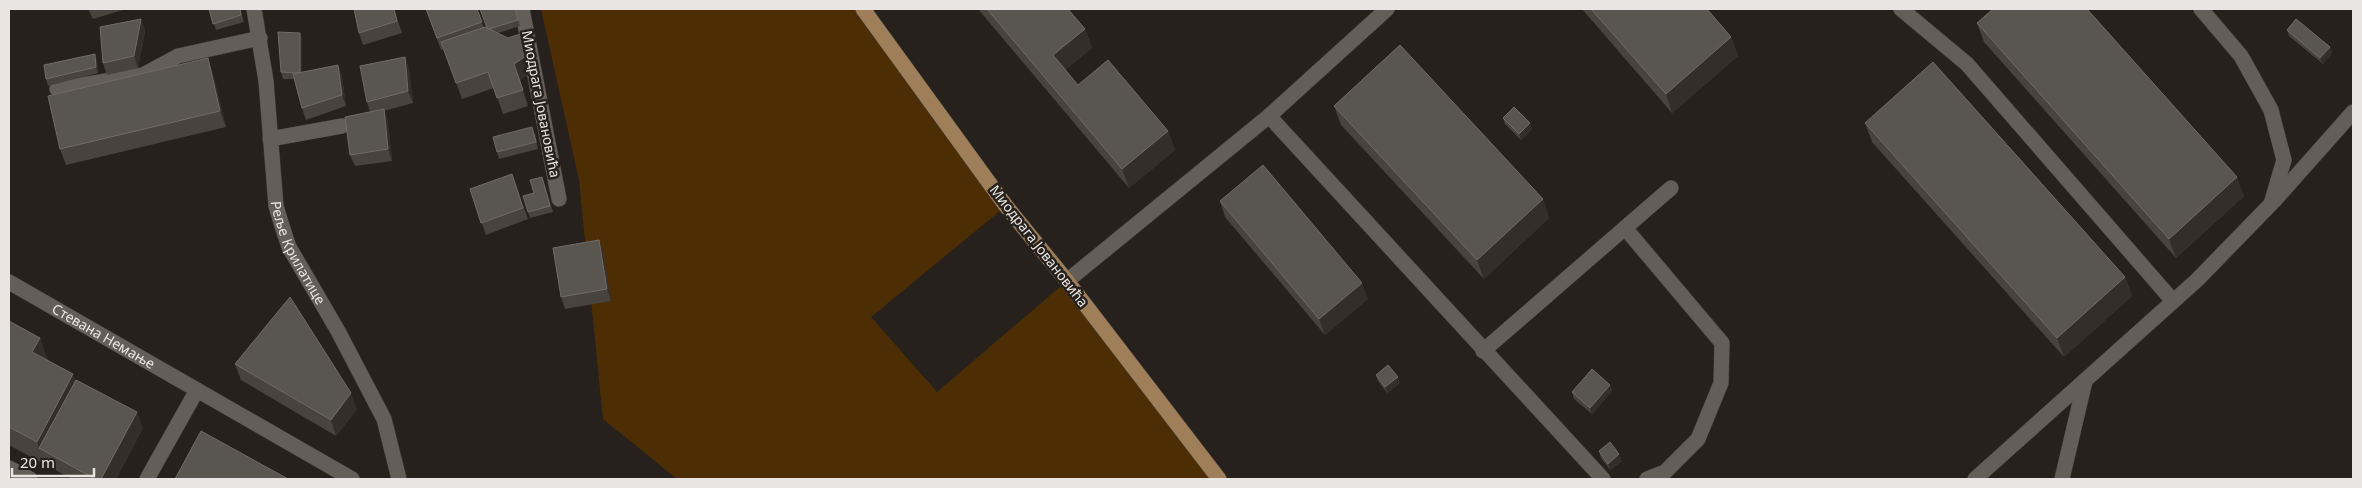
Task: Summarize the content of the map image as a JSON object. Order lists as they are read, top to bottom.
{
  "streets": {
    "main road": ["Миодрага Јовановића"],
    "street": ["Реље Крилатице", "Стевана Немање"]
  },
  "scale_bar": "20 m"
}
